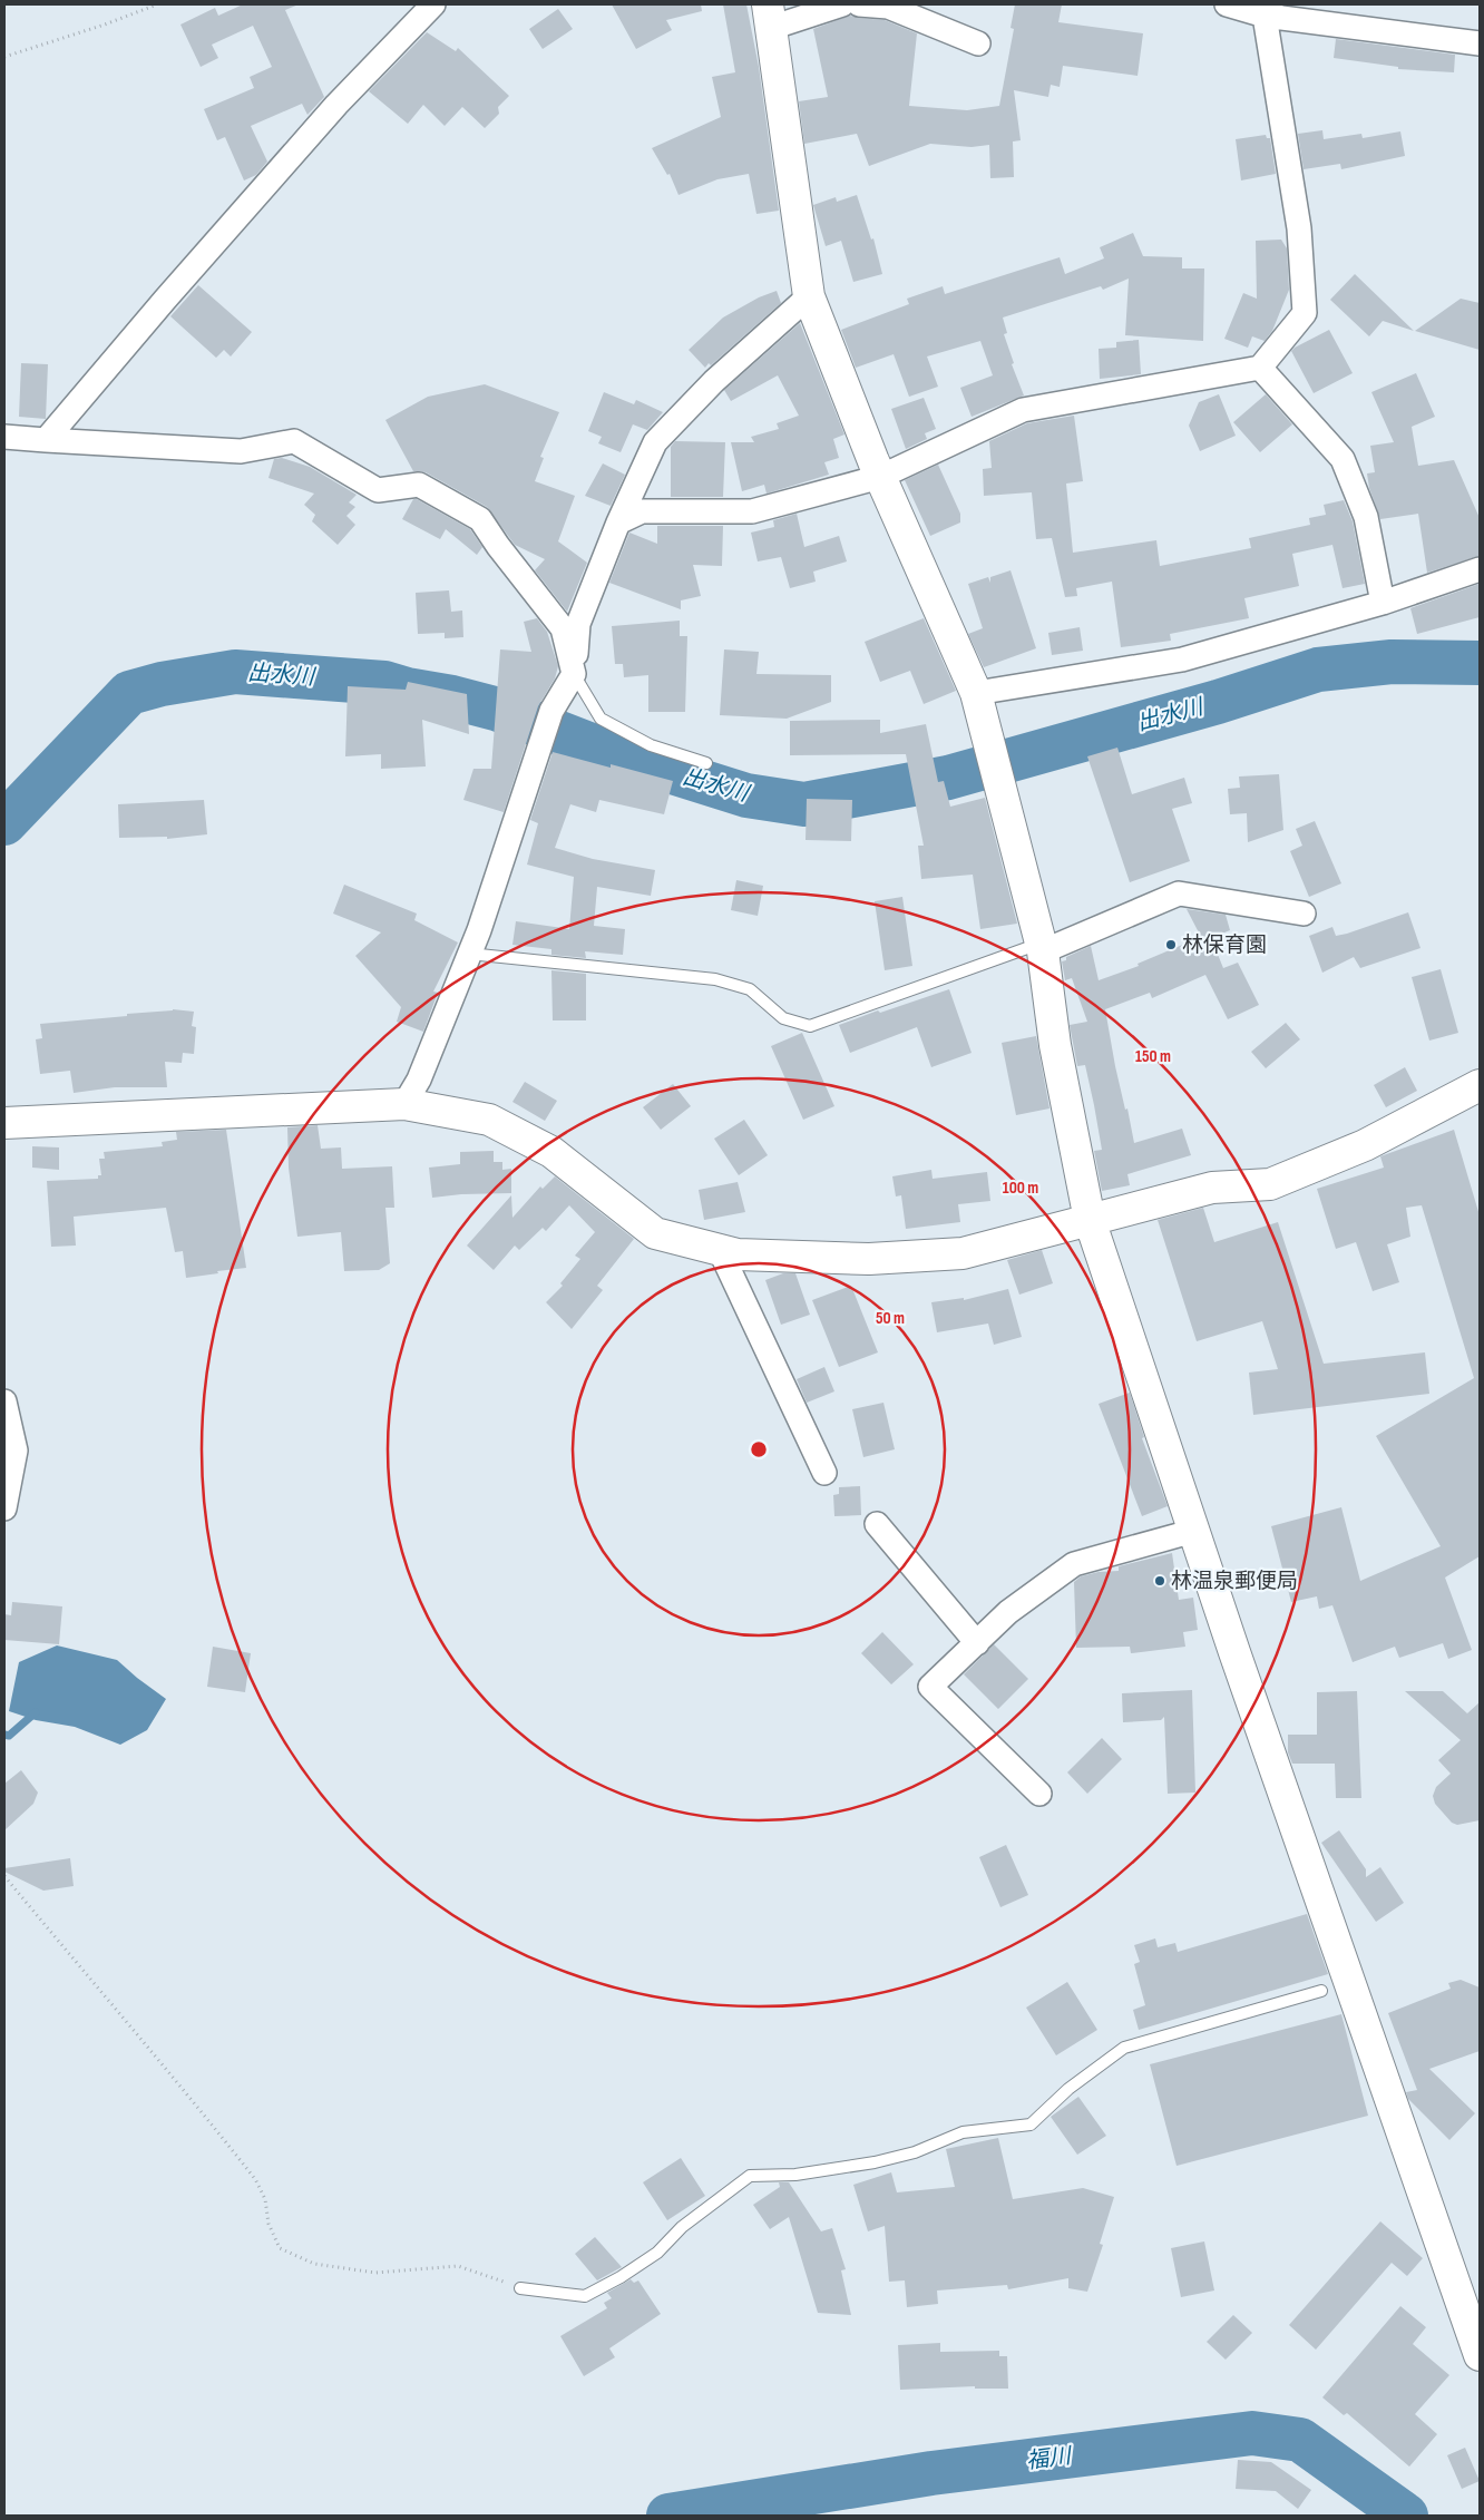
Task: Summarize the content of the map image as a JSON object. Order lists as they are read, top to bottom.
{
  "water": ["出水川", "福川"],
  "places": ["林保育園", "林温泉郵便局"],
  "rings": ["150 m", "100 m", "50 m"]
}
